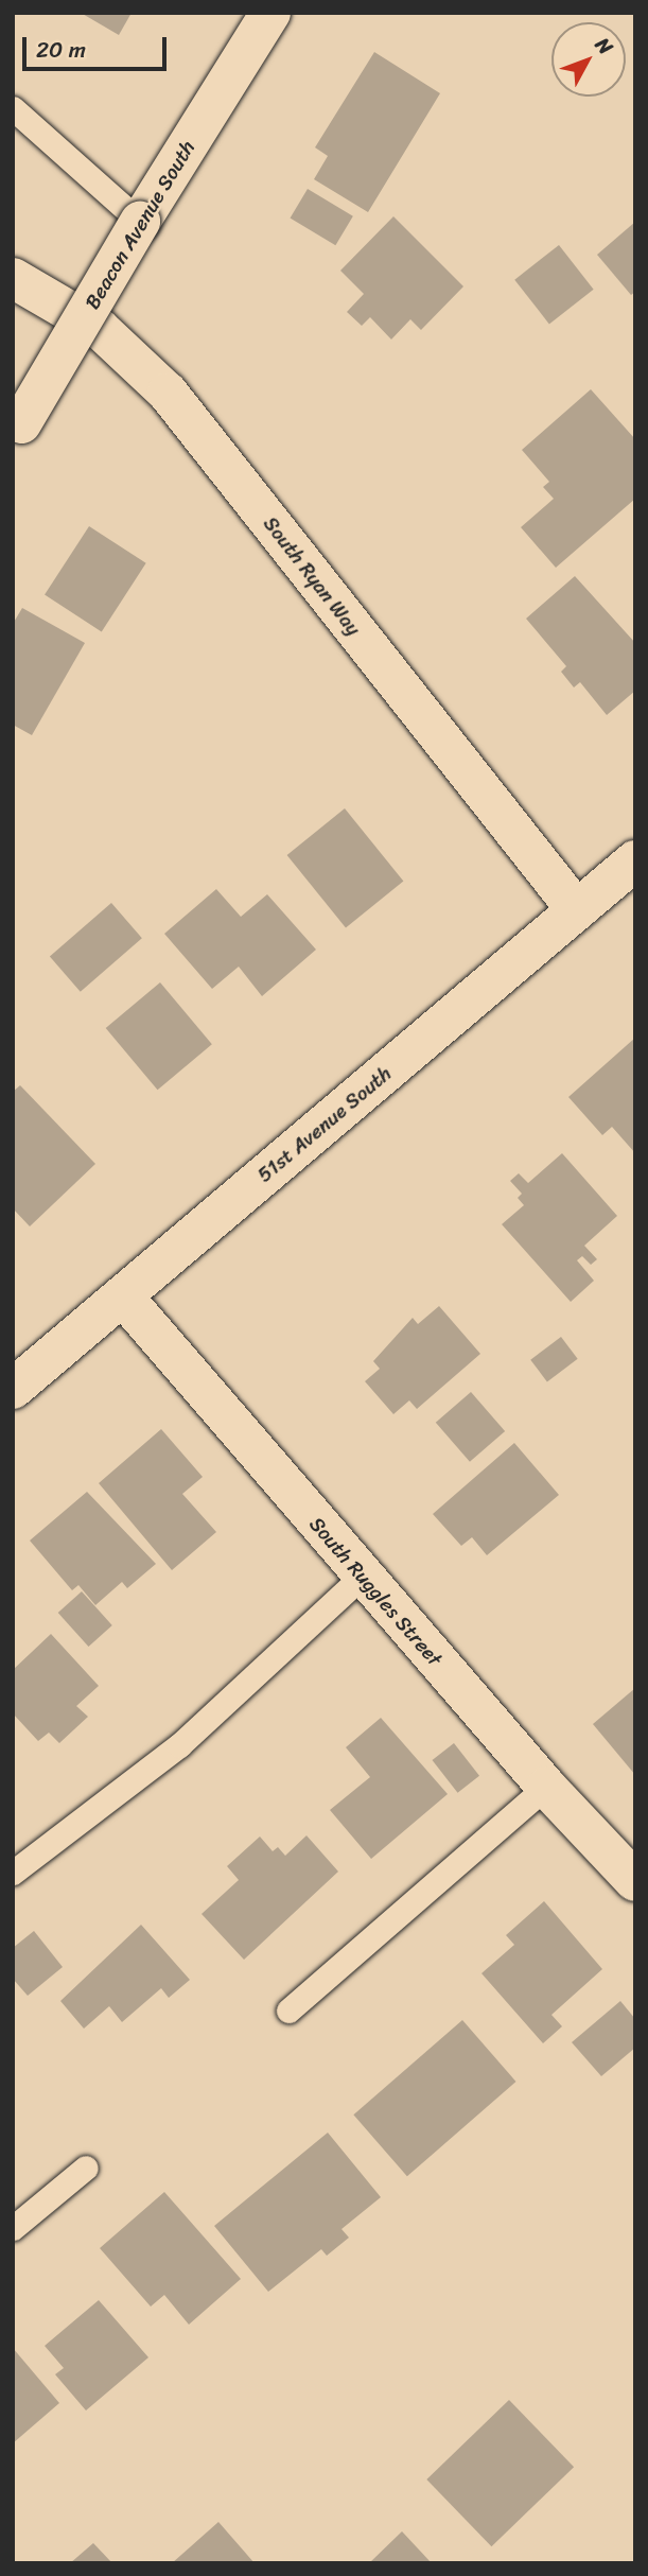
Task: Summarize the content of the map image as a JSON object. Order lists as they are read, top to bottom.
{
  "streets": {
    "street": [
      "Beacon Avenue South",
      "South Ryan Way",
      "51st Avenue South",
      "South Ruggles Street"
    ]
  },
  "crossings": [
    ["South Ryan Way", "51st Avenue South"],
    ["51st Avenue South", "South Ruggles Street"]
  ],
  "scale_bar": "20 m",
  "north": "top right"
}
